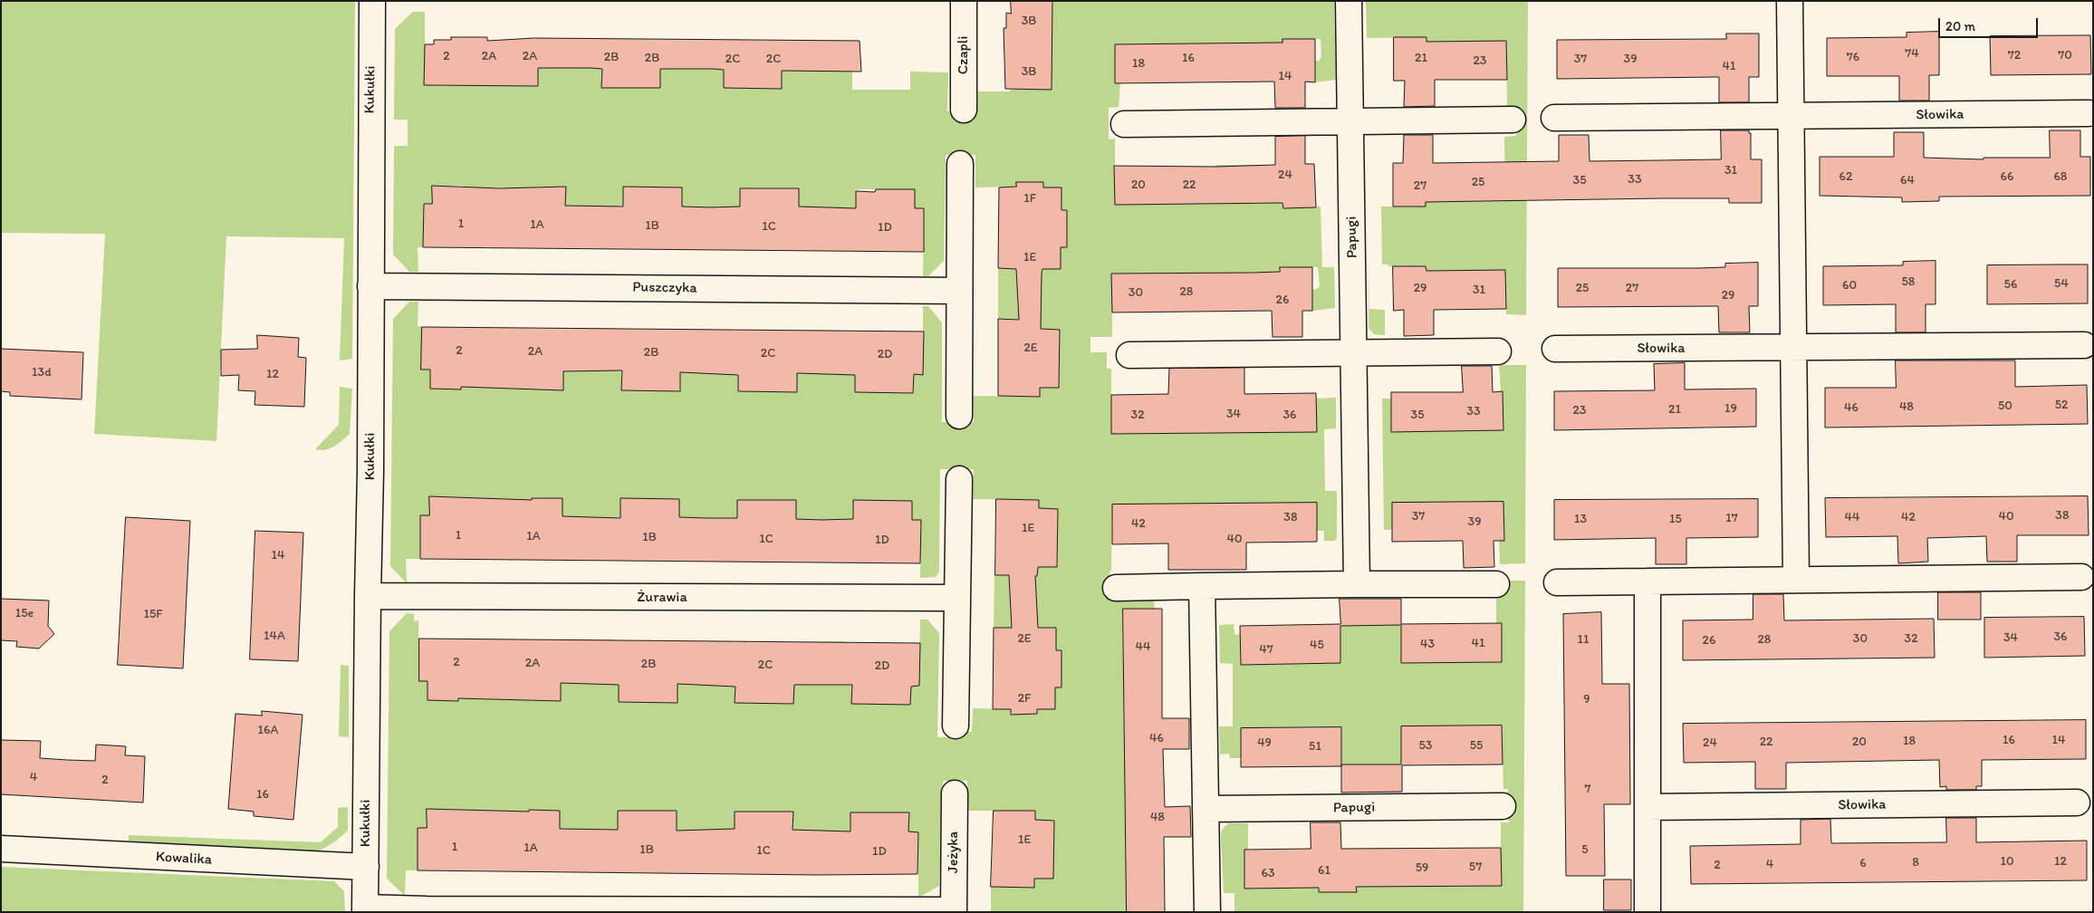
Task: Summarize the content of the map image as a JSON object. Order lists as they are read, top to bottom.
{
  "streets": {
    "street": [
      "Czapli",
      "Kukułki",
      "Słowika",
      "Papugi",
      "Puszczyka",
      "Żurawia",
      "Jeżyka",
      "Kowalika"
    ]
  },
  "crossings": [
    ["Kukułki", "Puszczyka"],
    ["Kukułki", "Żurawia"],
    ["Kukułki", "Jeżyka"],
    ["Kukułki", "Kowalika"]
  ],
  "house_numbers": [
    "3B",
    "74",
    "72",
    "70",
    "2",
    "2A",
    "2A",
    "2B",
    "76",
    "2B",
    "16",
    "21",
    "2C",
    "2C",
    "37",
    "39",
    "23",
    "18",
    "41",
    "3B",
    "14",
    "31",
    "24",
    "62",
    "66",
    "68",
    "33",
    "35",
    "64",
    "25",
    "20",
    "22",
    "27",
    "1F",
    "1",
    "1A",
    "1B",
    "1C",
    "1D",
    "1E",
    "58",
    "54",
    "56",
    "60",
    "29",
    "25",
    "27",
    "31",
    "28",
    "30",
    "29",
    "26",
    "2E",
    "2",
    "2A",
    "2B",
    "2C",
    "2D",
    "13d",
    "12",
    "52",
    "50",
    "48",
    "46",
    "19",
    "21",
    "23",
    "33",
    "34",
    "32",
    "36",
    "35",
    "38",
    "37",
    "40",
    "38",
    "44",
    "42",
    "17",
    "13",
    "15",
    "39",
    "42",
    "1E",
    "1",
    "1A",
    "1B",
    "1C",
    "40",
    "1D",
    "14",
    "15e",
    "15F",
    "14A",
    "36",
    "34",
    "2E",
    "30",
    "32",
    "11",
    "28",
    "26",
    "41",
    "43",
    "45",
    "44",
    "47",
    "2",
    "2A",
    "2B",
    "2C",
    "2D",
    "2F",
    "9",
    "16A",
    "46",
    "16",
    "14",
    "18",
    "22",
    "20",
    "49",
    "24",
    "53",
    "55",
    "51",
    "4",
    "2",
    "7",
    "16",
    "48",
    "1E",
    "1",
    "1A",
    "1B",
    "5",
    "1C",
    "1D",
    "10",
    "12",
    "8",
    "6",
    "4",
    "2",
    "57",
    "59",
    "61",
    "63"
  ],
  "scale_bar": "20 m"
}
